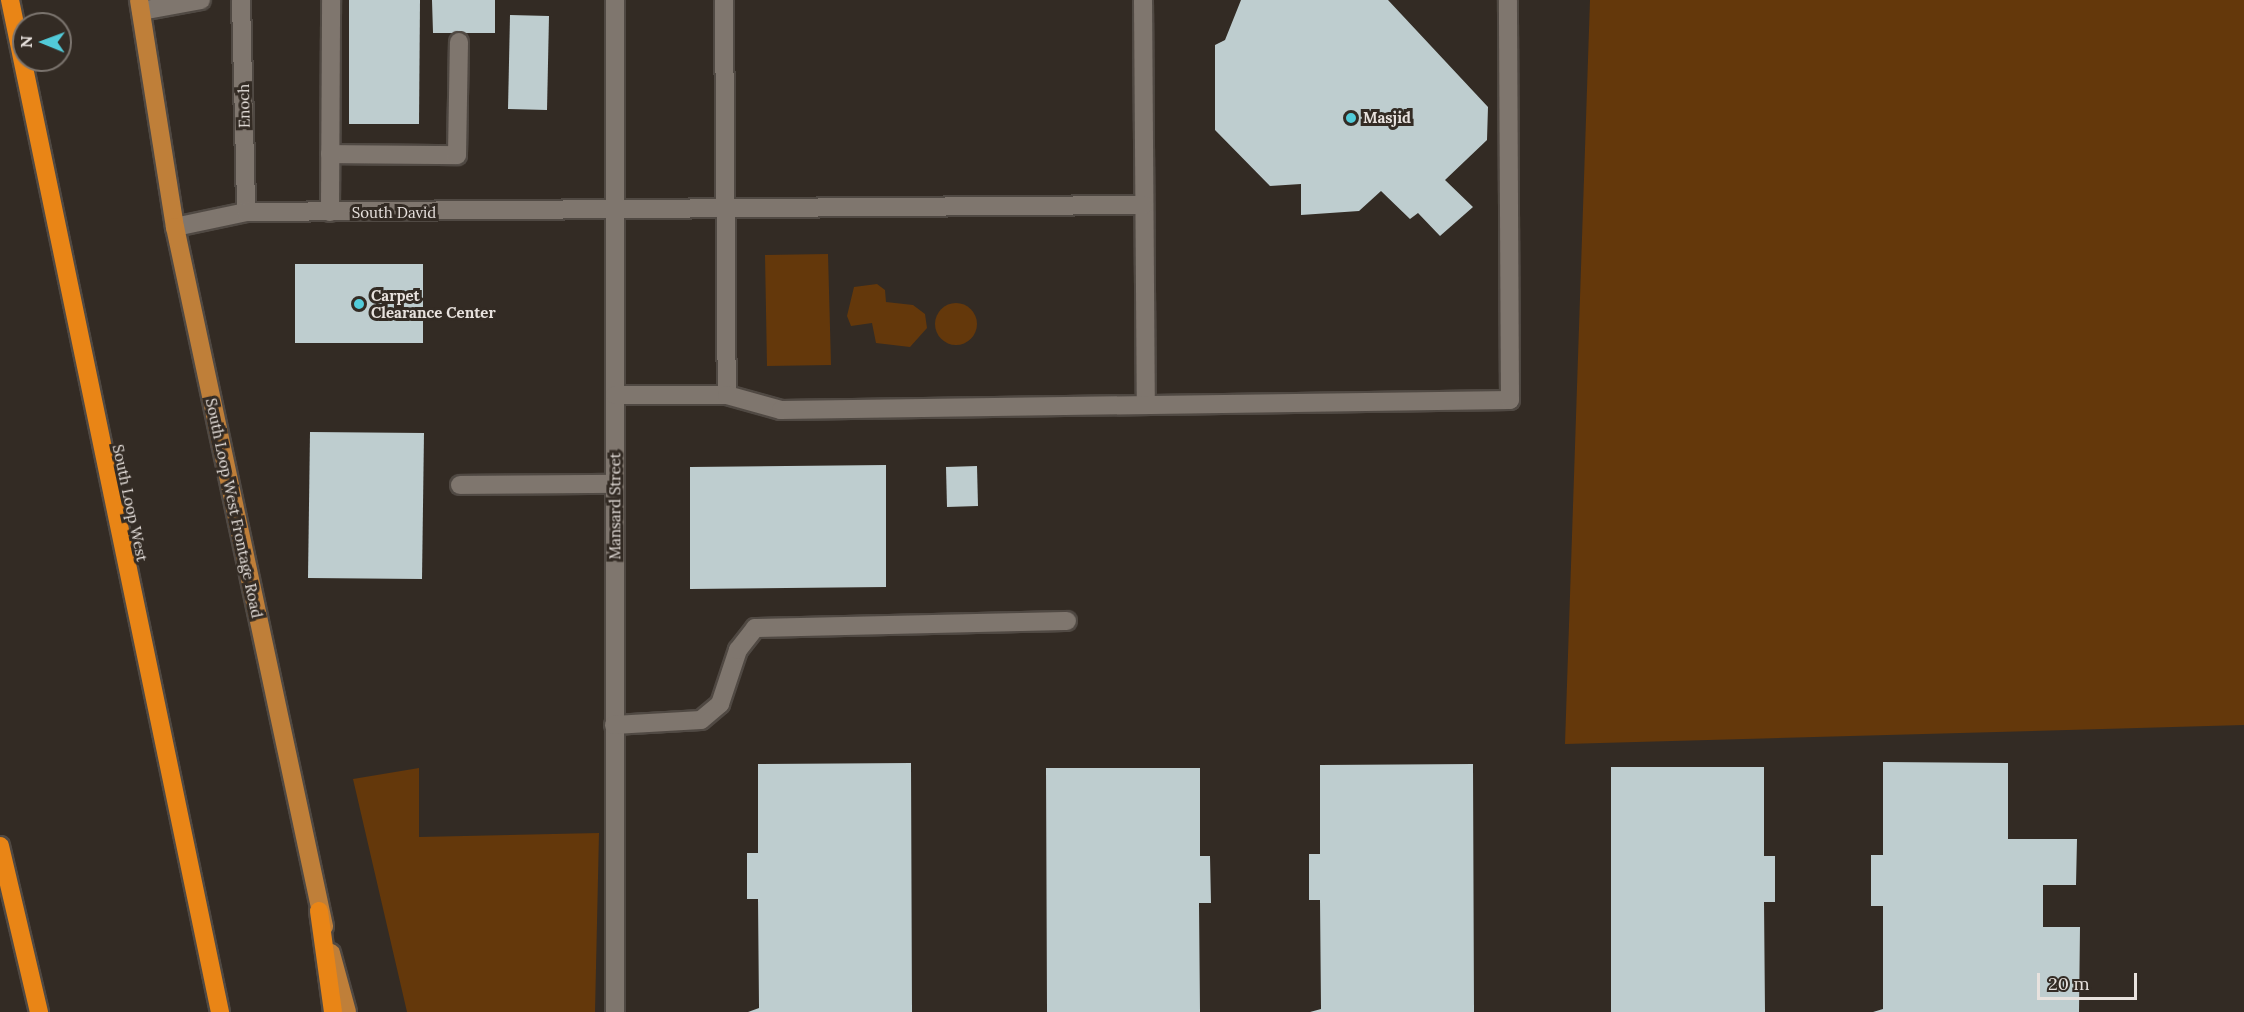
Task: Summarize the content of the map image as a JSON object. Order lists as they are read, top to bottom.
{
  "streets": {
    "highway": ["South Loop West"],
    "main road": ["South Loop West Frontage Road"],
    "street": ["Enoch", "South David", "Mansard Street"]
  },
  "crossings": [
    ["Enoch", "South David"],
    ["South David", "Mansard Street"],
    ["South David", "South Loop West Frontage Road"]
  ],
  "places": ["Masjid", "Carpet Clearance Center"],
  "scale_bar": "20 m",
  "north": "left"
}
